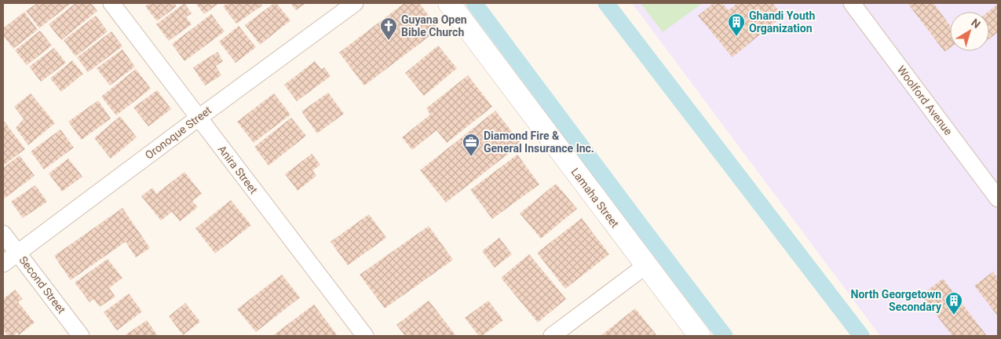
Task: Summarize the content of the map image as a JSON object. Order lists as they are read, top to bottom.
{
  "streets": {
    "street": [
      "Woolford Avenue",
      "Oronoque Street",
      "Anira Street",
      "Lamaha Street",
      "Second Street"
    ]
  },
  "crossings": [
    ["Oronoque Street", "Anira Street"],
    ["Oronoque Street", "Second Street"]
  ],
  "places": {
    "building": ["Ghandi Youth Organization", "North Georgetown Secondary"],
    "church": ["Guyana Open Bible Church"],
    "office": ["Diamond Fire & General Insurance Inc."]
  },
  "north": "top right"
}
